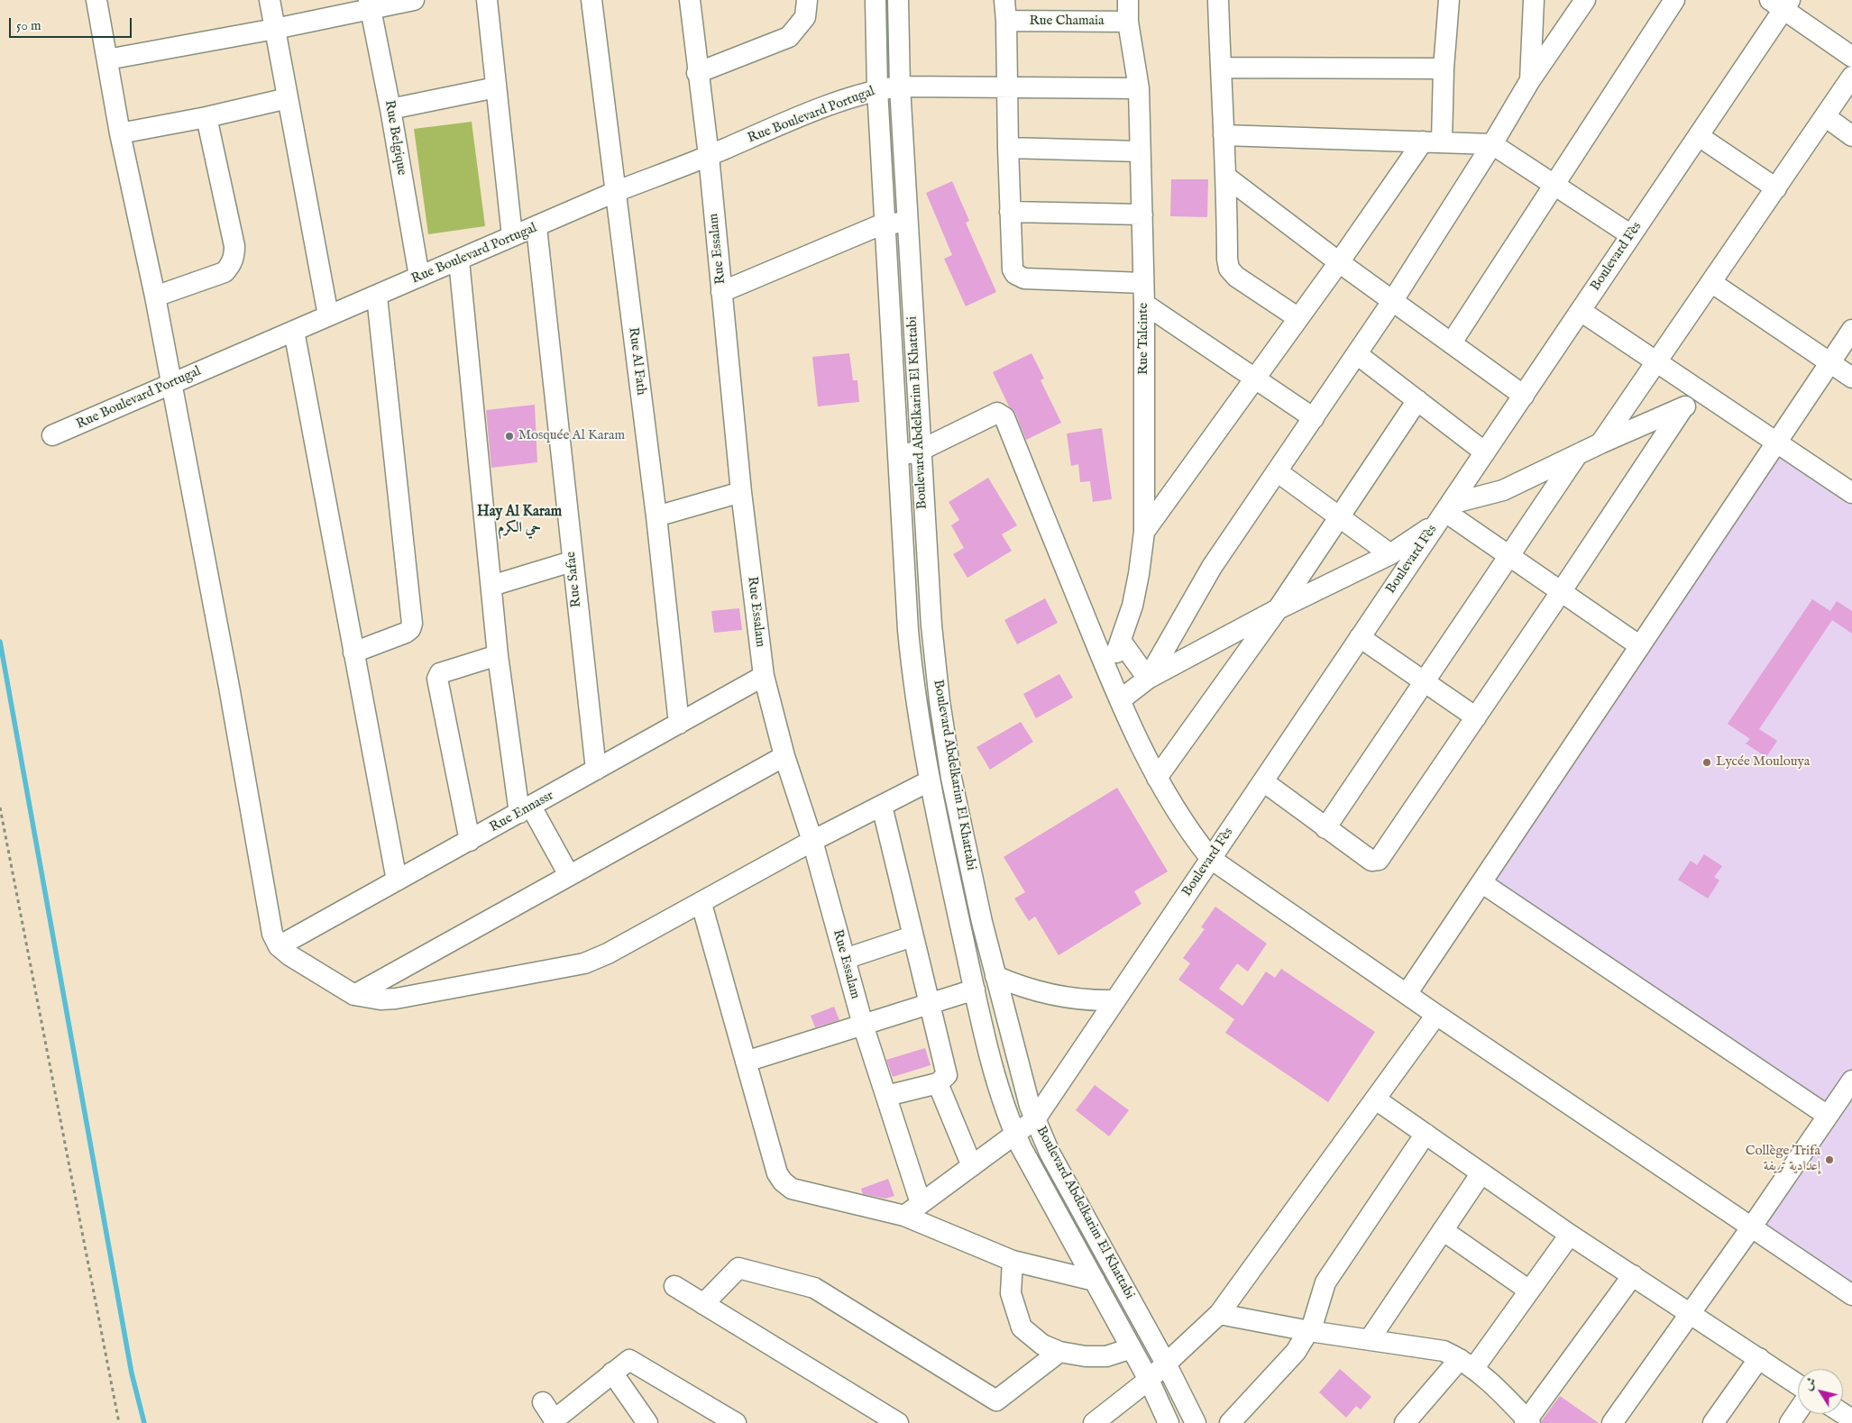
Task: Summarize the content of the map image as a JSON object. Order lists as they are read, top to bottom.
{
  "streets": {
    "street": [
      "Rue Chamaia",
      "Rue Boulevard Portugal",
      "Rue Belgique",
      "Rue Essalam",
      "Boulevard Fès",
      "Rue Talcinte",
      "Rue Al Fath",
      "Boulevard Abdelkarim El Khattabi",
      "Rue Safae",
      "Rue Ennassr"
    ]
  },
  "crossings": [
    ["Rue Chamaia", "Rue Talcinte"],
    ["Rue Boulevard Portugal", "Rue Belgique"],
    ["Rue Boulevard Portugal", "Rue Essalam"],
    ["Rue Boulevard Portugal", "Rue Talcinte"],
    ["Rue Boulevard Portugal", "Rue Al Fath"],
    ["Rue Boulevard Portugal", "Boulevard Abdelkarim El Khattabi"],
    ["Rue Boulevard Portugal", "Rue Safae"],
    ["Rue Essalam", "Boulevard Fès"],
    ["Rue Essalam", "Rue Ennassr"],
    ["Boulevard Fès", "Boulevard Abdelkarim El Khattabi"],
    ["Rue Al Fath", "Rue Ennassr"],
    ["Rue Safae", "Rue Ennassr"]
  ],
  "districts": ["Hay Al Karam حي الكرم"],
  "places": ["Mosquée Al Karam", "Lycée Moulouya", "Collège Trifa إعدادية تريفة"],
  "scale_bar": "50 m",
  "north": "top left"
}
